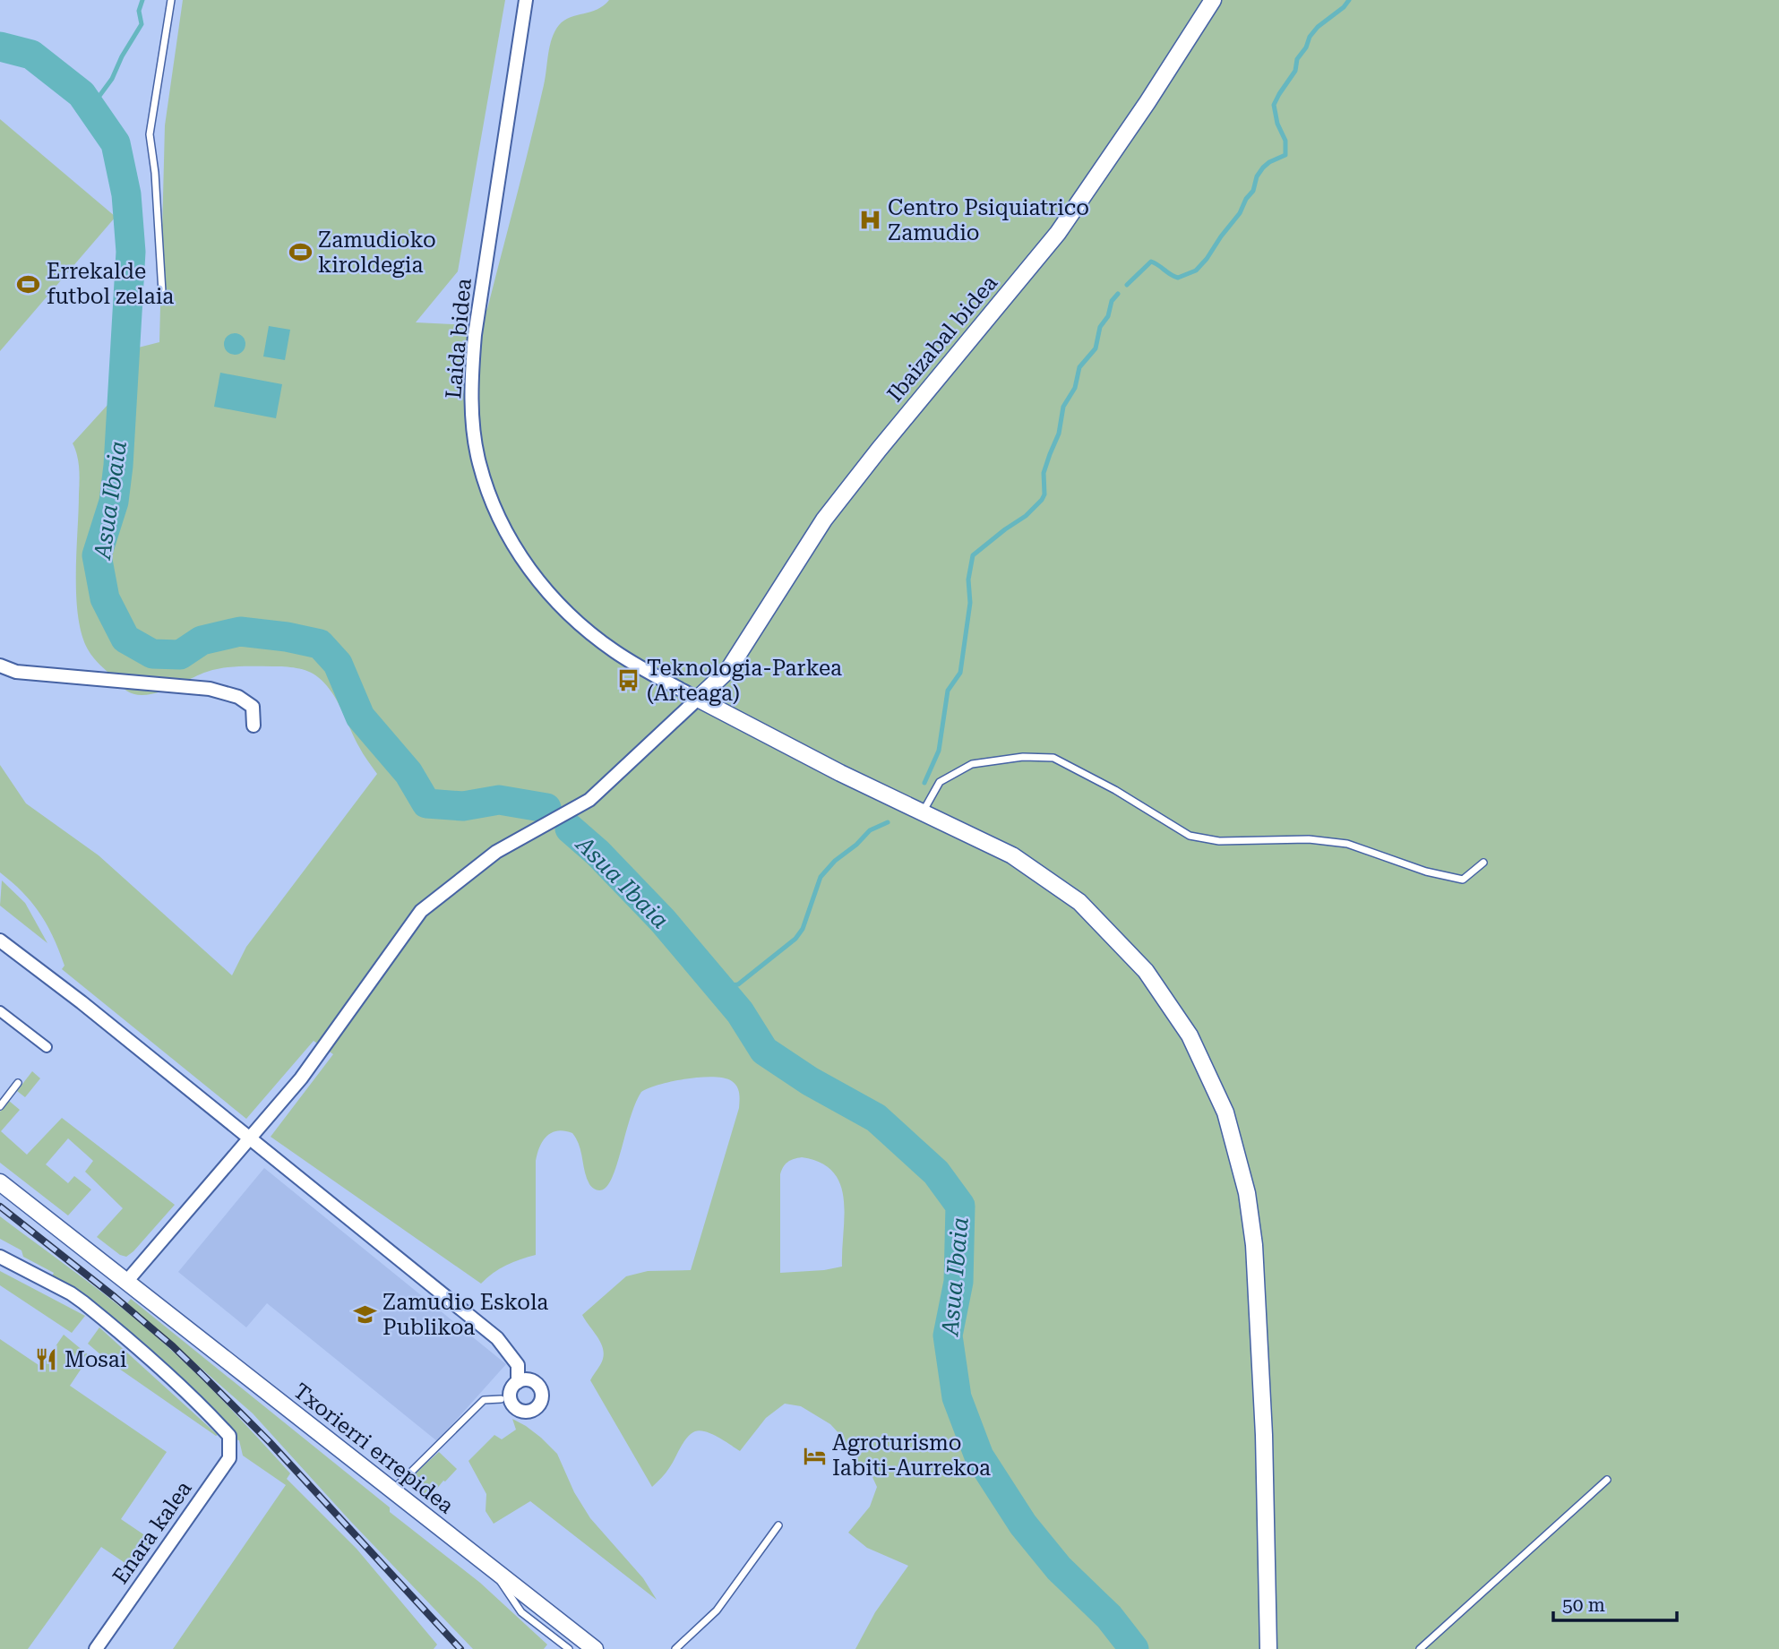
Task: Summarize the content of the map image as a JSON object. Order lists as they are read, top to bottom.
{
  "streets": {
    "street": [
      "Laida bidea",
      "Ibaizabal bidea",
      "Txorierri errepidea",
      "Enara kalea"
    ]
  },
  "crossings": [
    ["Laida bidea", "Ibaizabal bidea"]
  ],
  "water": ["Asua Ibaia"],
  "places": {
    "hospital": ["Centro Psiquiatrico Zamudio"],
    "sports": ["Zamudioko kiroldegia", "Errekalde futbol zelaia"],
    "bus stop": ["Teknologia-Parkea (Arteaga)"],
    "school or university": ["Zamudio Eskola Publikoa"],
    "restaurant": ["Mosai"],
    "hotel": ["Agroturismo Iabiti-Aurrekoa"]
  },
  "scale_bar": "50 m"
}
